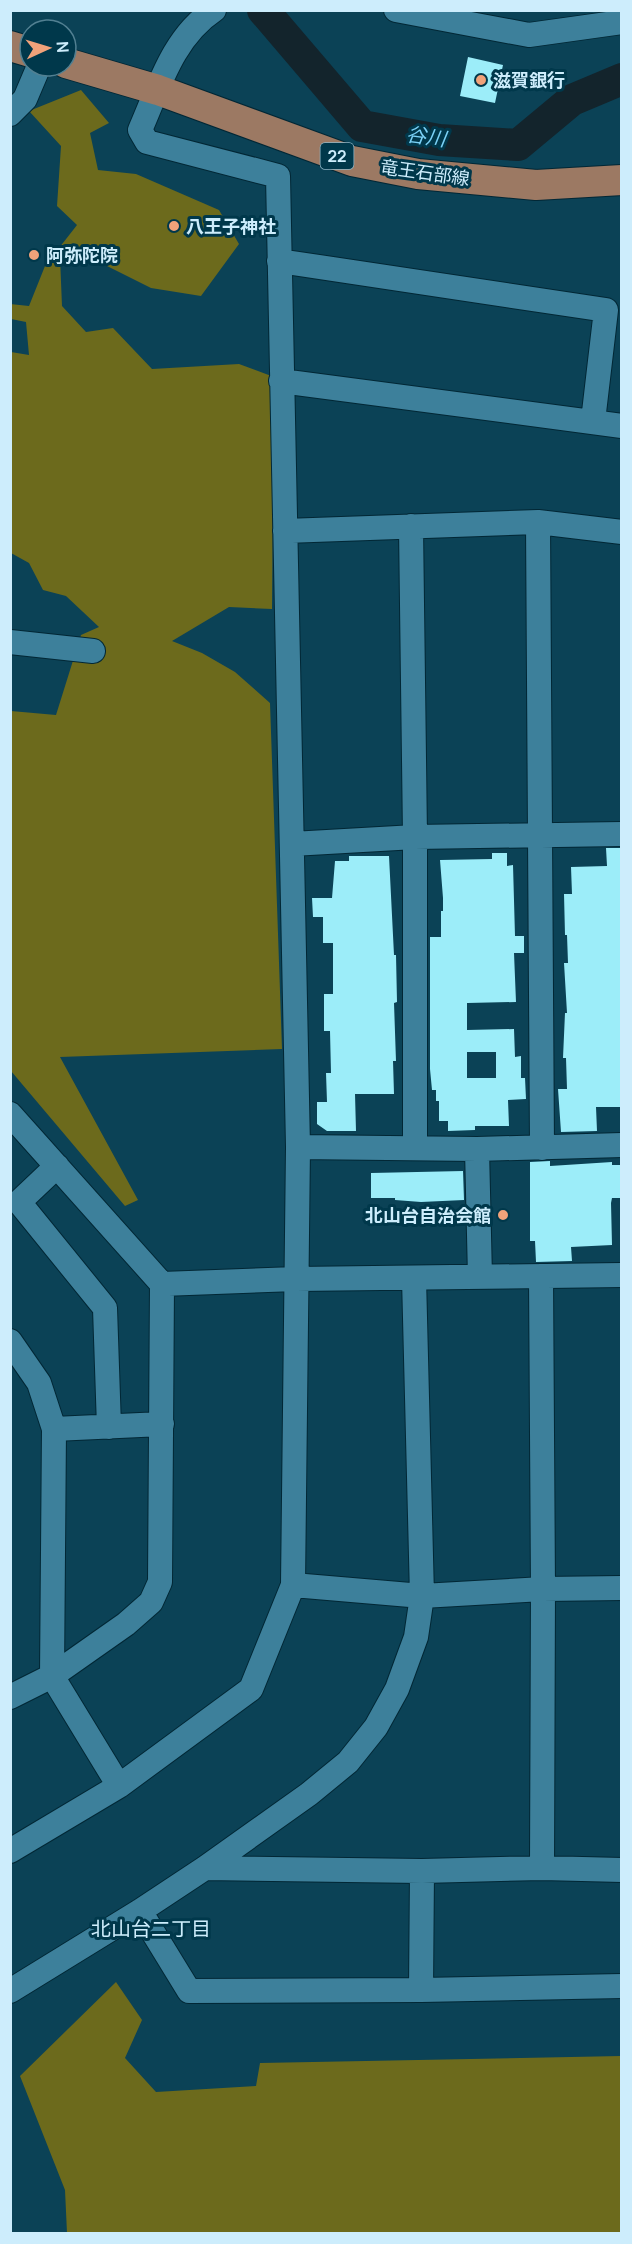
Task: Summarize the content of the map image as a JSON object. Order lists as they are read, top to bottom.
{
  "streets": {
    "main road": ["22", "竜王石部線"]
  },
  "districts": ["北山台二丁目"],
  "water": ["谷川"],
  "places": [
    "滋賀銀行",
    "八王子神社",
    "阿弥陀院",
    "北山台自治会館"
  ],
  "north": "right"
}
